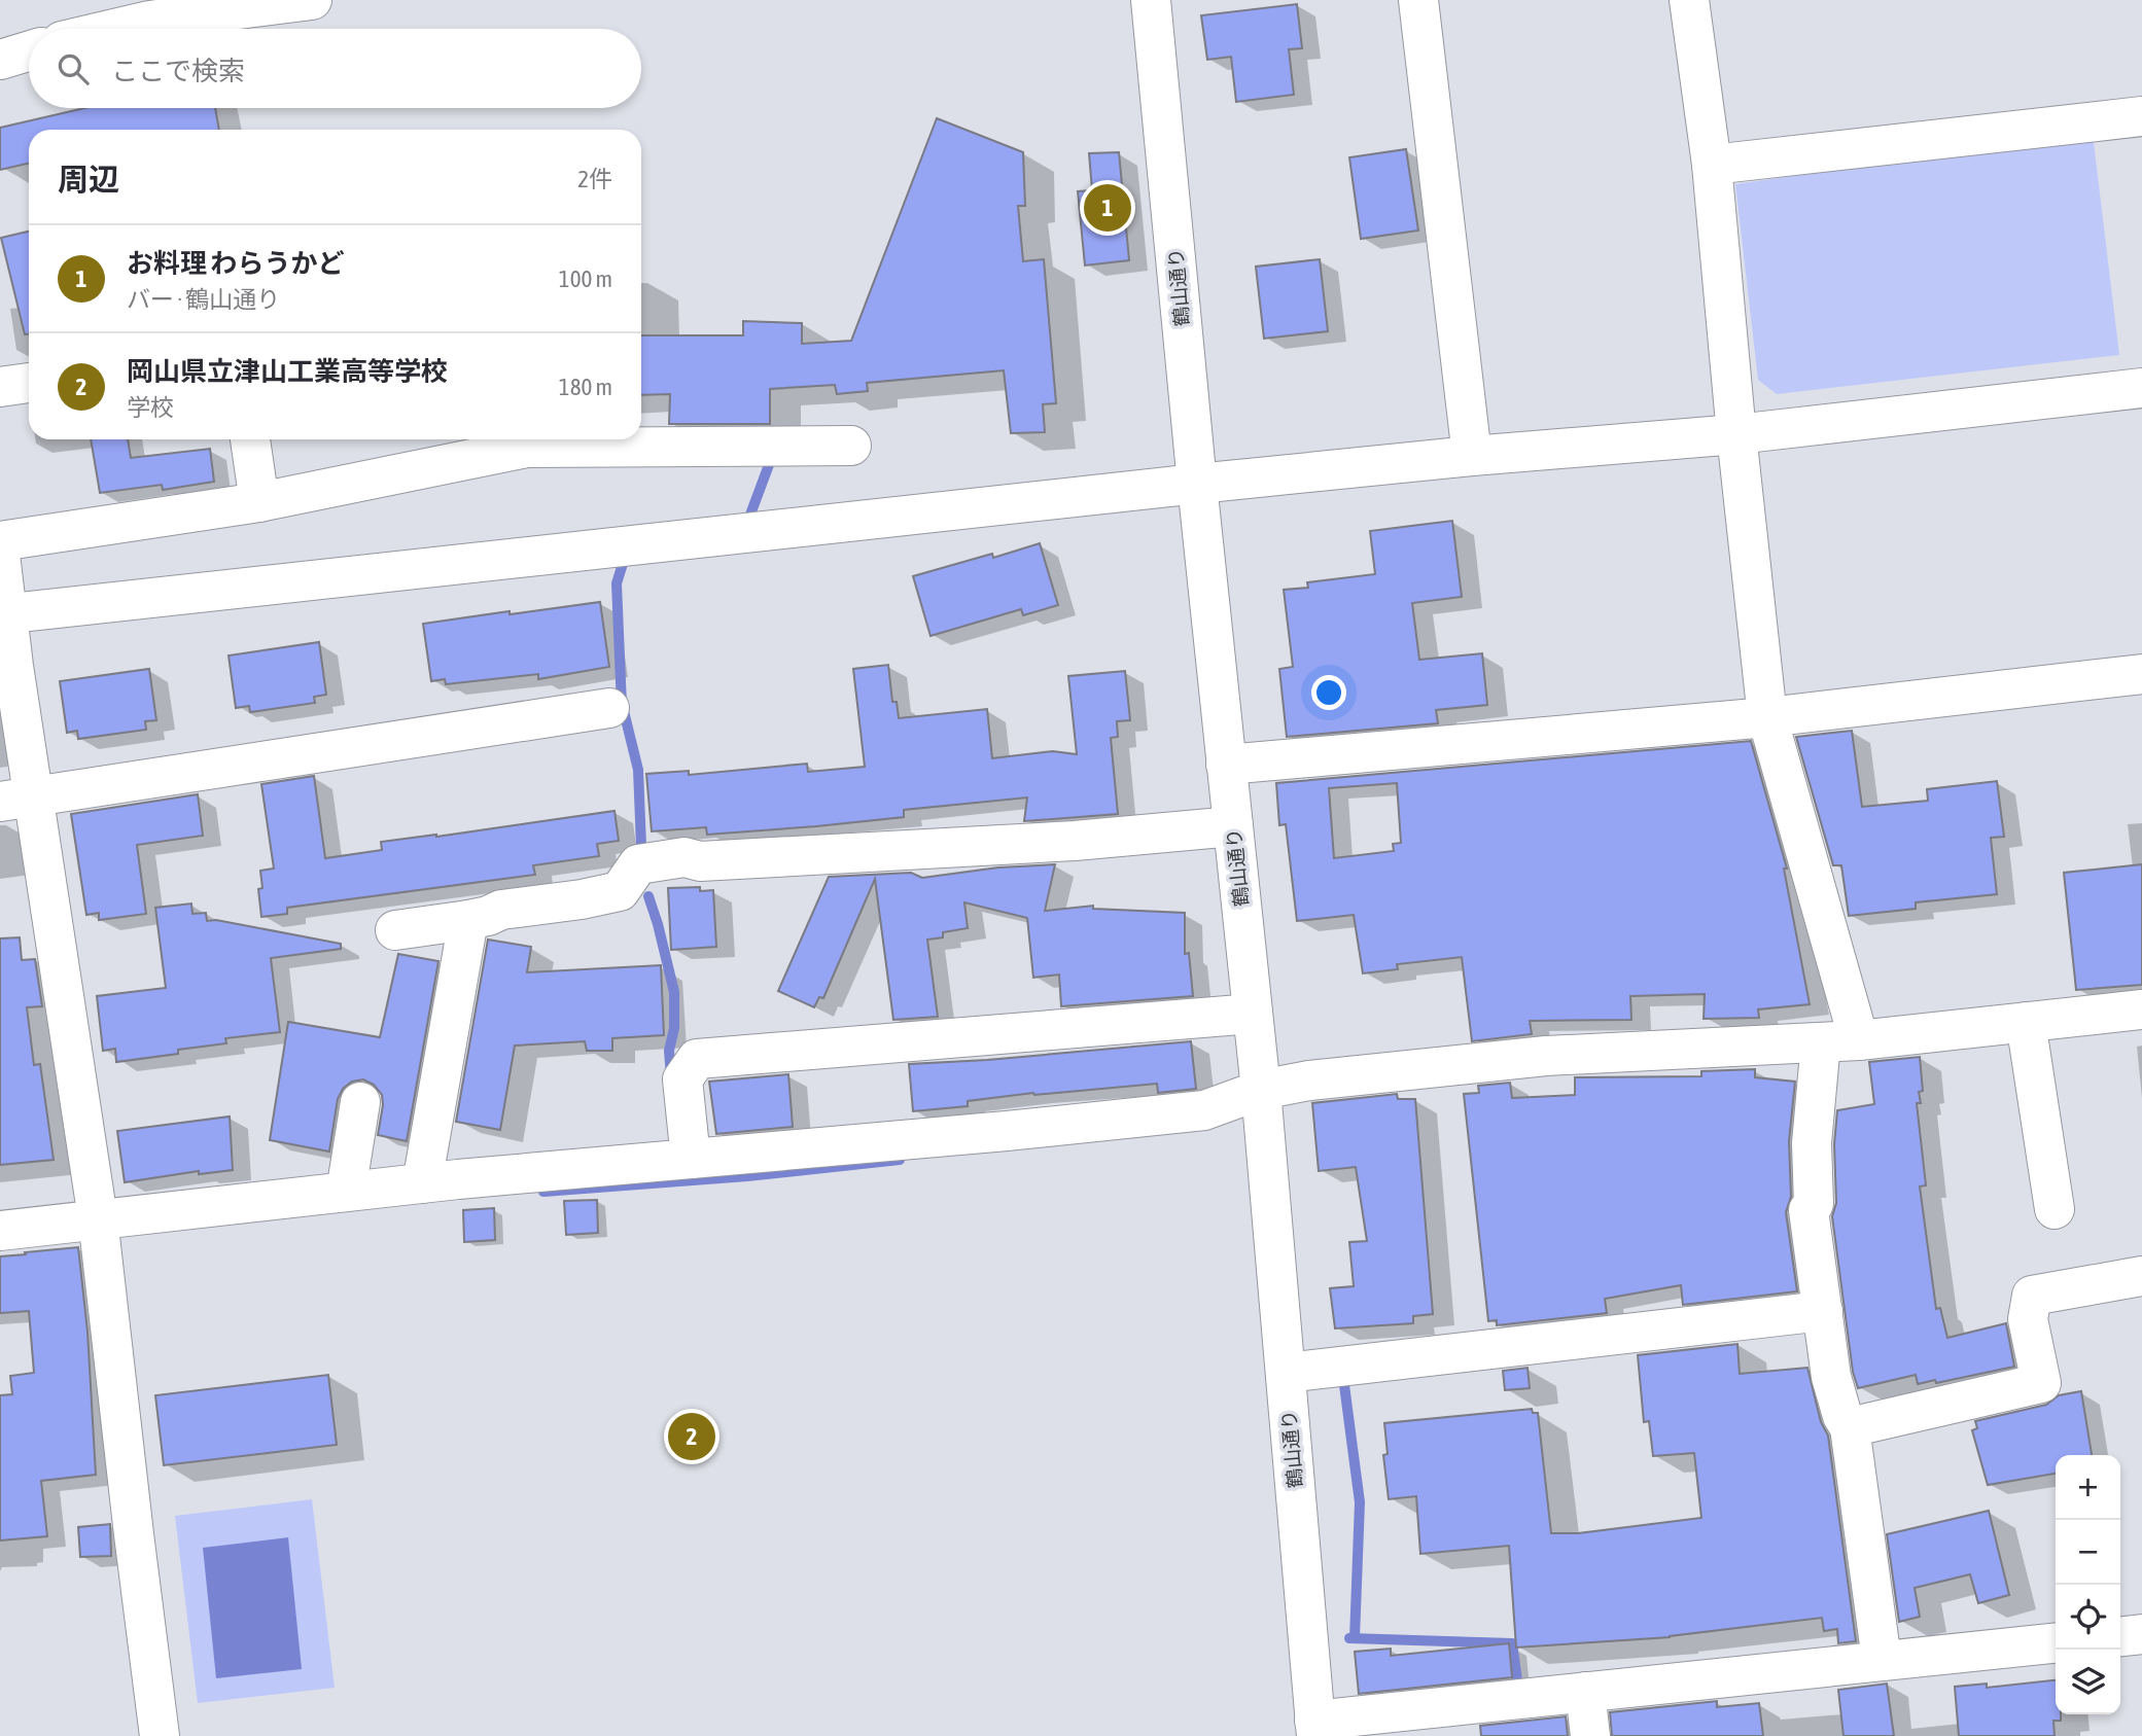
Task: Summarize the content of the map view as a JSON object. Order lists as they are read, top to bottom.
{
  "streets": {
    "street": ["鶴山通り"]
  },
  "page": {
    "search": "ここで検索",
    "heading": ["周辺", "2件"],
    "pins": ["1", "2"],
    "list": [
      {
        "mark": "1",
        "name": "お料理 わらうかど",
        "note": "バー · 鶴山通り",
        "value": "100 m"
      },
      {
        "mark": "2",
        "name": "岡山県立津山工業高等学校",
        "note": "学校",
        "value": "180 m"
      }
    ],
    "map_buttons": ["+", "−"]
  }
}
